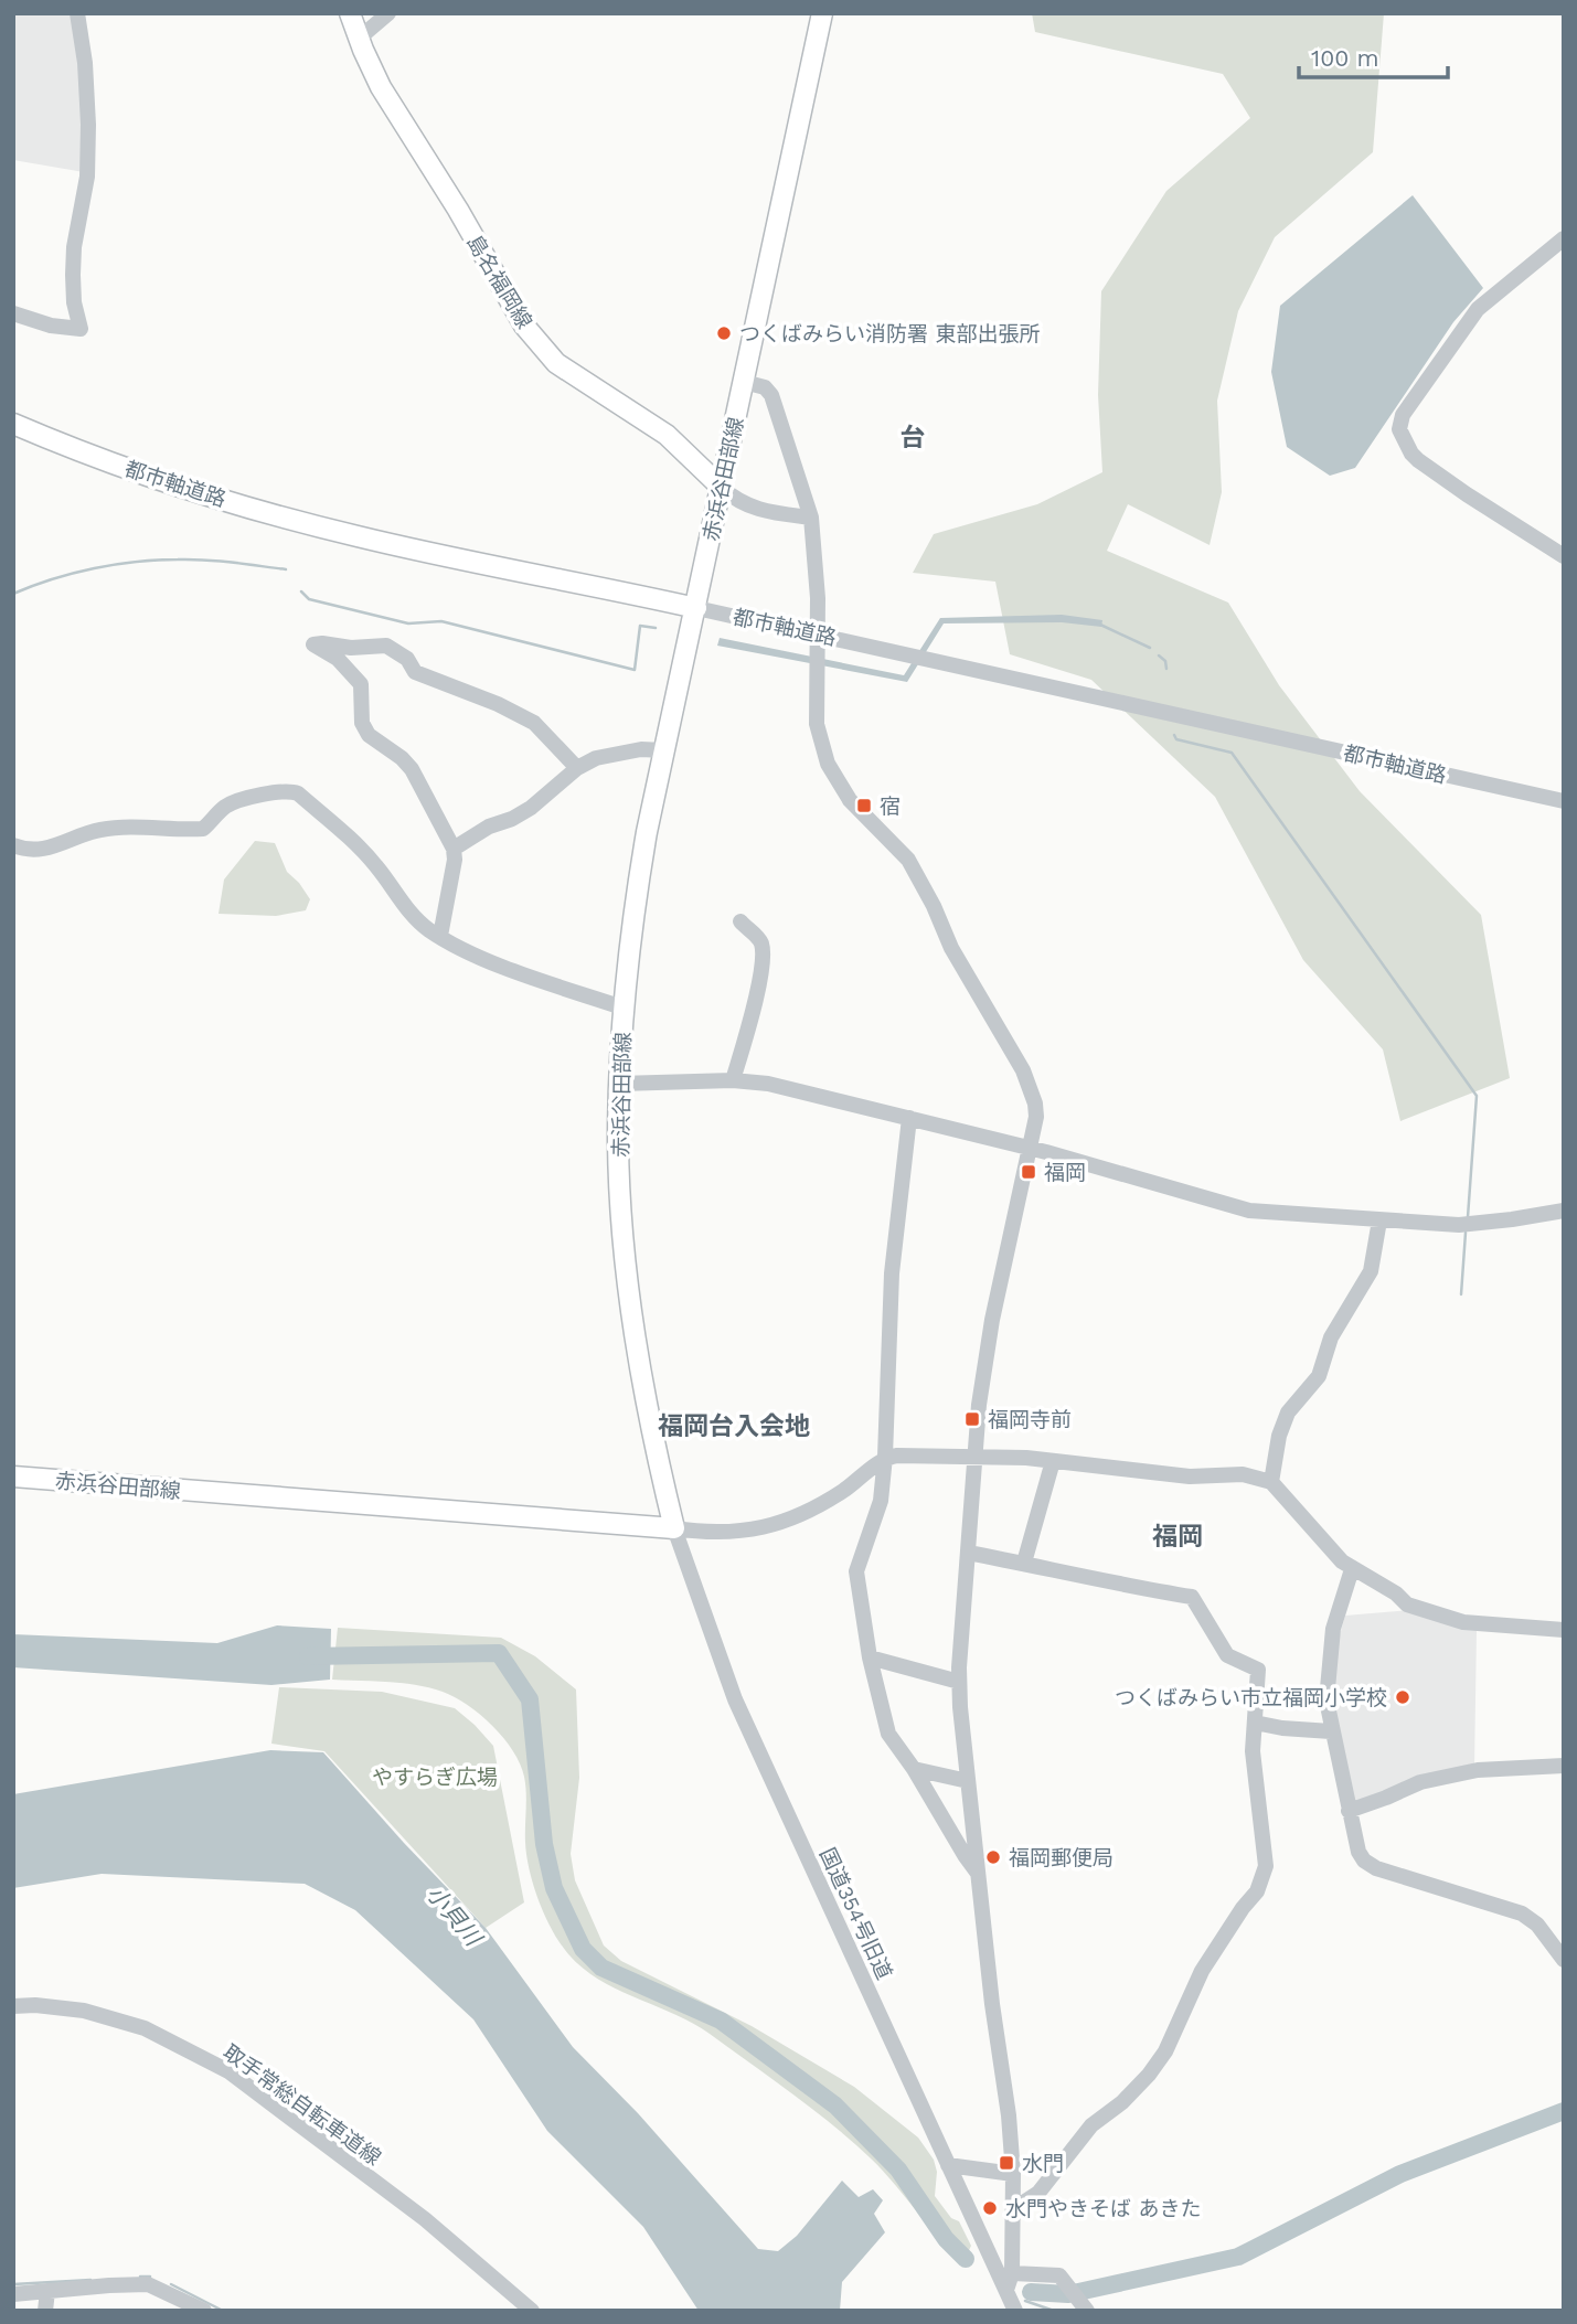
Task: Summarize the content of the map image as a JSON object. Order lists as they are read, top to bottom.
{
  "streets": {
    "main road": ["島名福岡線", "赤浜谷田部線", "都市軸道路"],
    "street": ["国道354号旧道", "取手常総自転車道線"]
  },
  "crossings": [
    ["島名福岡線", "赤浜谷田部線"],
    ["赤浜谷田部線", "都市軸道路"],
    ["赤浜谷田部線", "国道354号旧道"]
  ],
  "districts": ["台", "福岡台入会地", "福岡"],
  "water": ["小貝川"],
  "parks": ["やすらぎ広場"],
  "places": {
    "other": [
      "つくばみらい消防署 東部出張所",
      "つくばみらい市立福岡小学校",
      "福岡郵便局",
      "水門やきそば あきた"
    ],
    "transit": [
      "宿",
      "福岡",
      "福岡寺前",
      "水門"
    ]
  },
  "scale_bar": "100 m"
}
